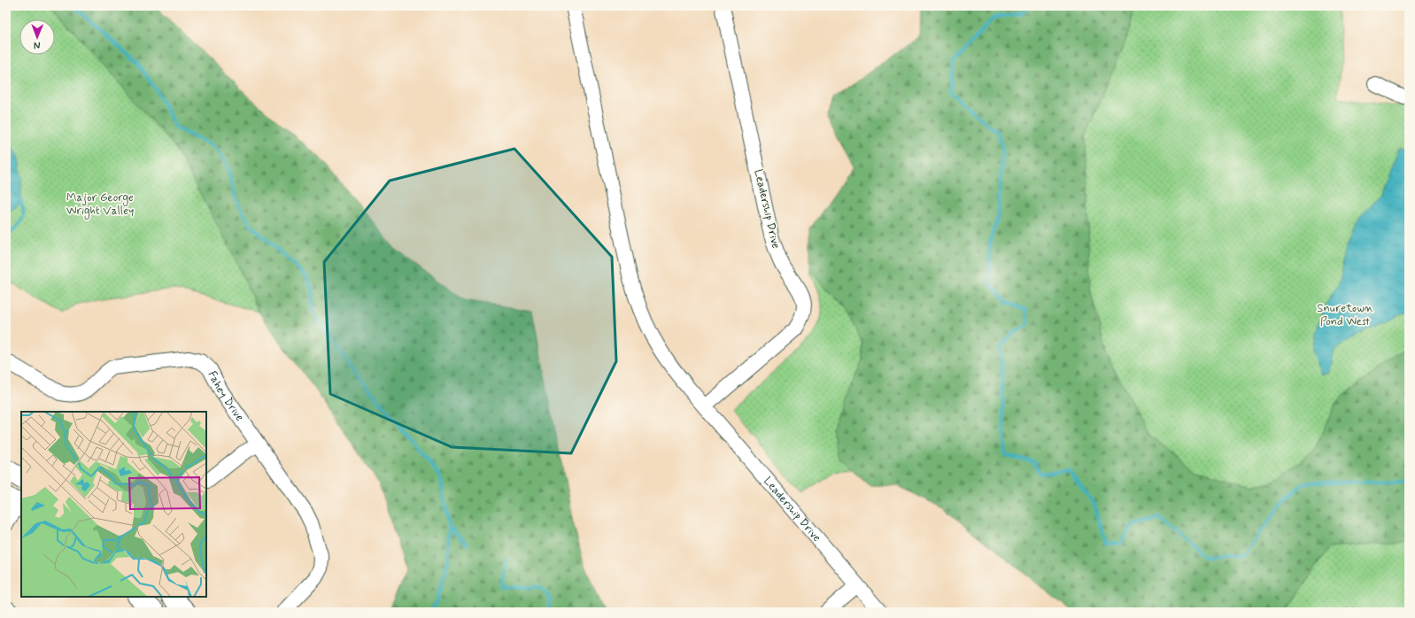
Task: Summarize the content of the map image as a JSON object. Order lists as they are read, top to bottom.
{
  "streets": {
    "street": ["Leadership Drive", "Fahey Drive"]
  },
  "parks": ["Major George Wright Valley", "Snuretown Pond West"],
  "north": "bottom"
}
